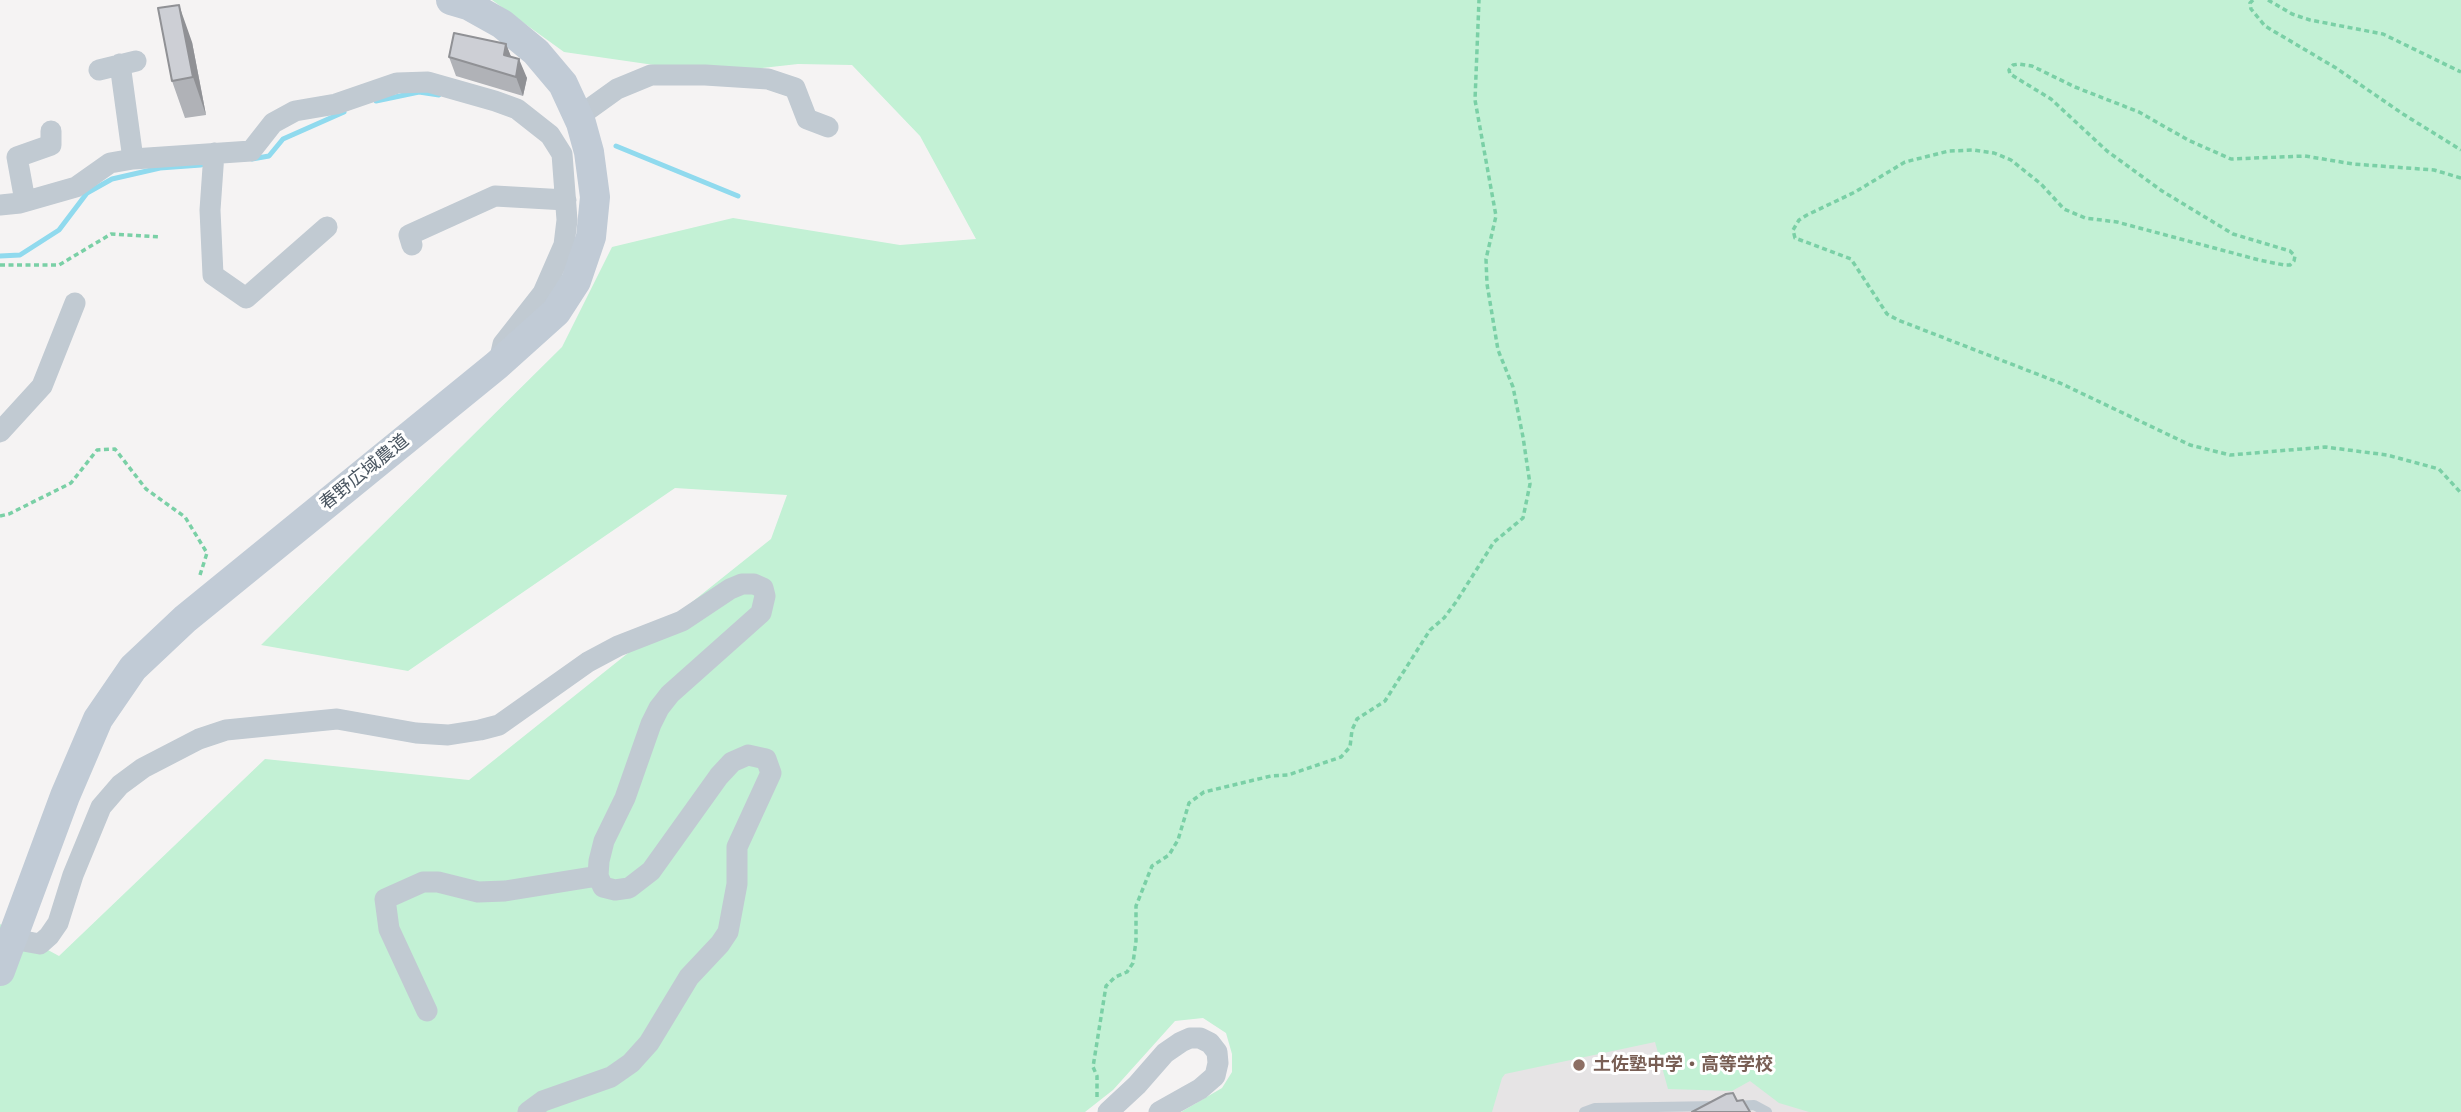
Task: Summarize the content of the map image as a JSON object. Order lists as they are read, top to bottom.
{
  "streets": {
    "street": ["春野広域農道"]
  },
  "places": ["土佐塾中学・高等学校"]
}
